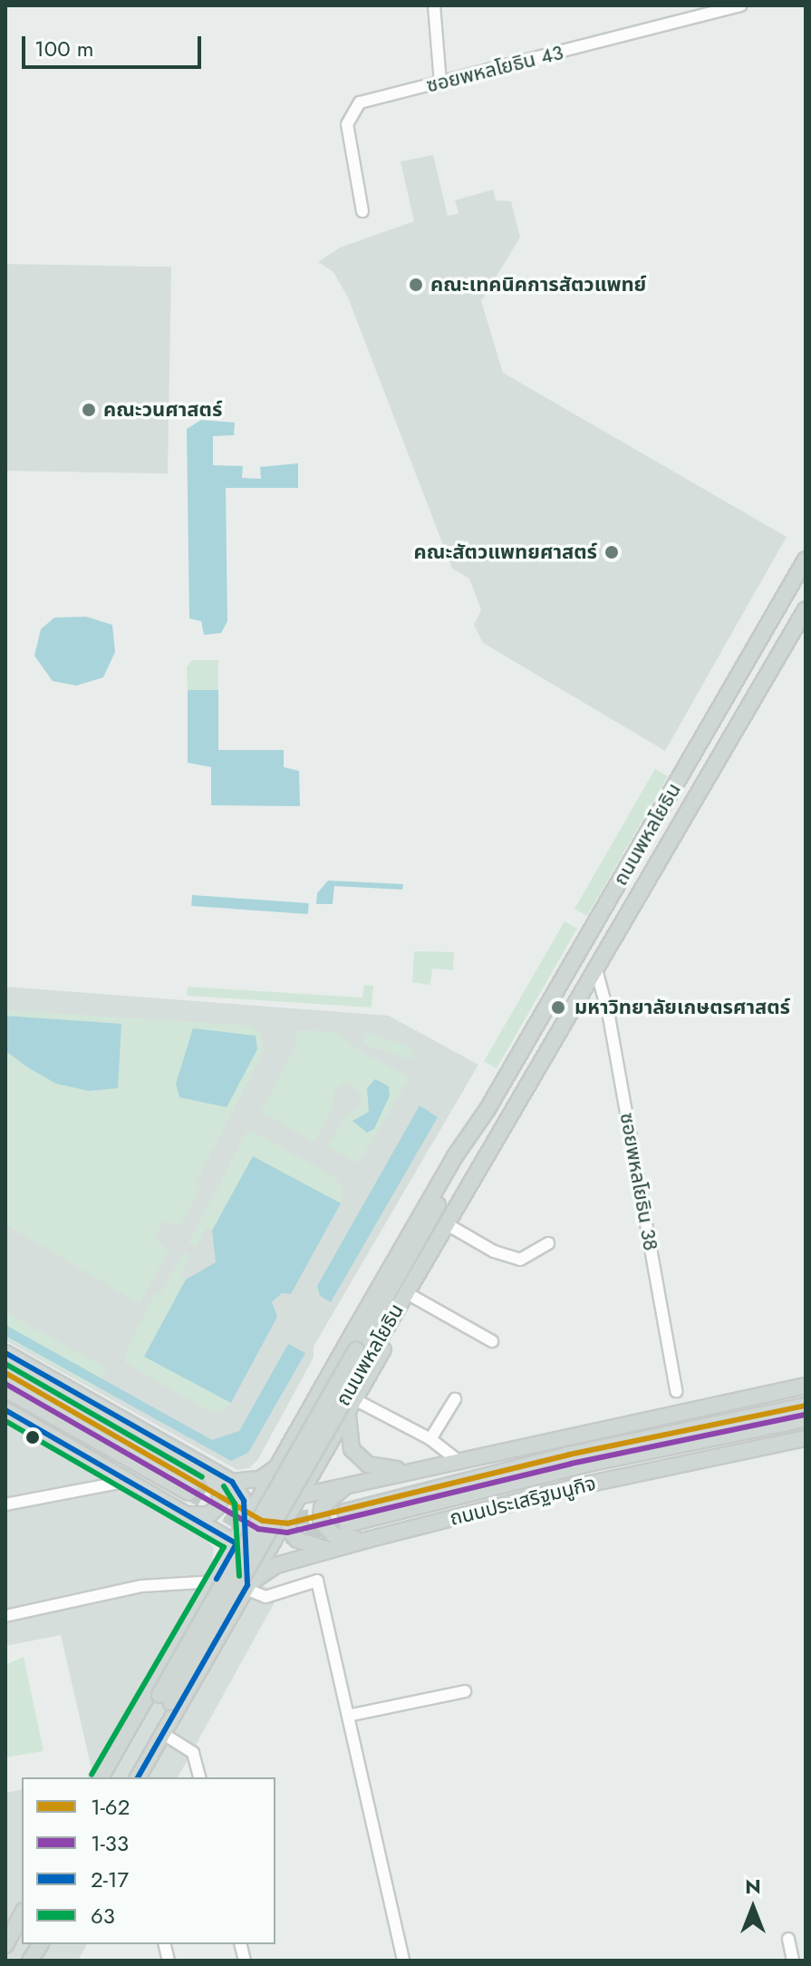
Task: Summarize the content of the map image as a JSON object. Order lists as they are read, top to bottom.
{
  "streets": {
    "main road": ["ถนนพหลโยธิน", "ถนนประเสริฐมนูกิจ"],
    "street": ["ซอยพหลโยธิน 43", "ซอยพหลโยธิน 38"]
  },
  "crossings": [
    ["ถนนพหลโยธิน", "ซอยพหลโยธิน 38"],
    ["ถนนพหลโยธิน", "ถนนประเสริฐมนูกิจ"]
  ],
  "places": [
    "คณะเทคนิคการสัตวแพทย์",
    "คณะวนศาสตร์",
    "คณะสัตวแพทยศาสตร์",
    "มหาวิทยาลัยเกษตรศาสตร์"
  ],
  "lines": [
    "transit line 2-17",
    "transit line 63",
    "transit line 1-62",
    "transit line 1-33"
  ],
  "legend": [
    "1-62",
    "1-33",
    "2-17",
    "63"
  ],
  "scale_bar": "100 m",
  "north": "top"
}
